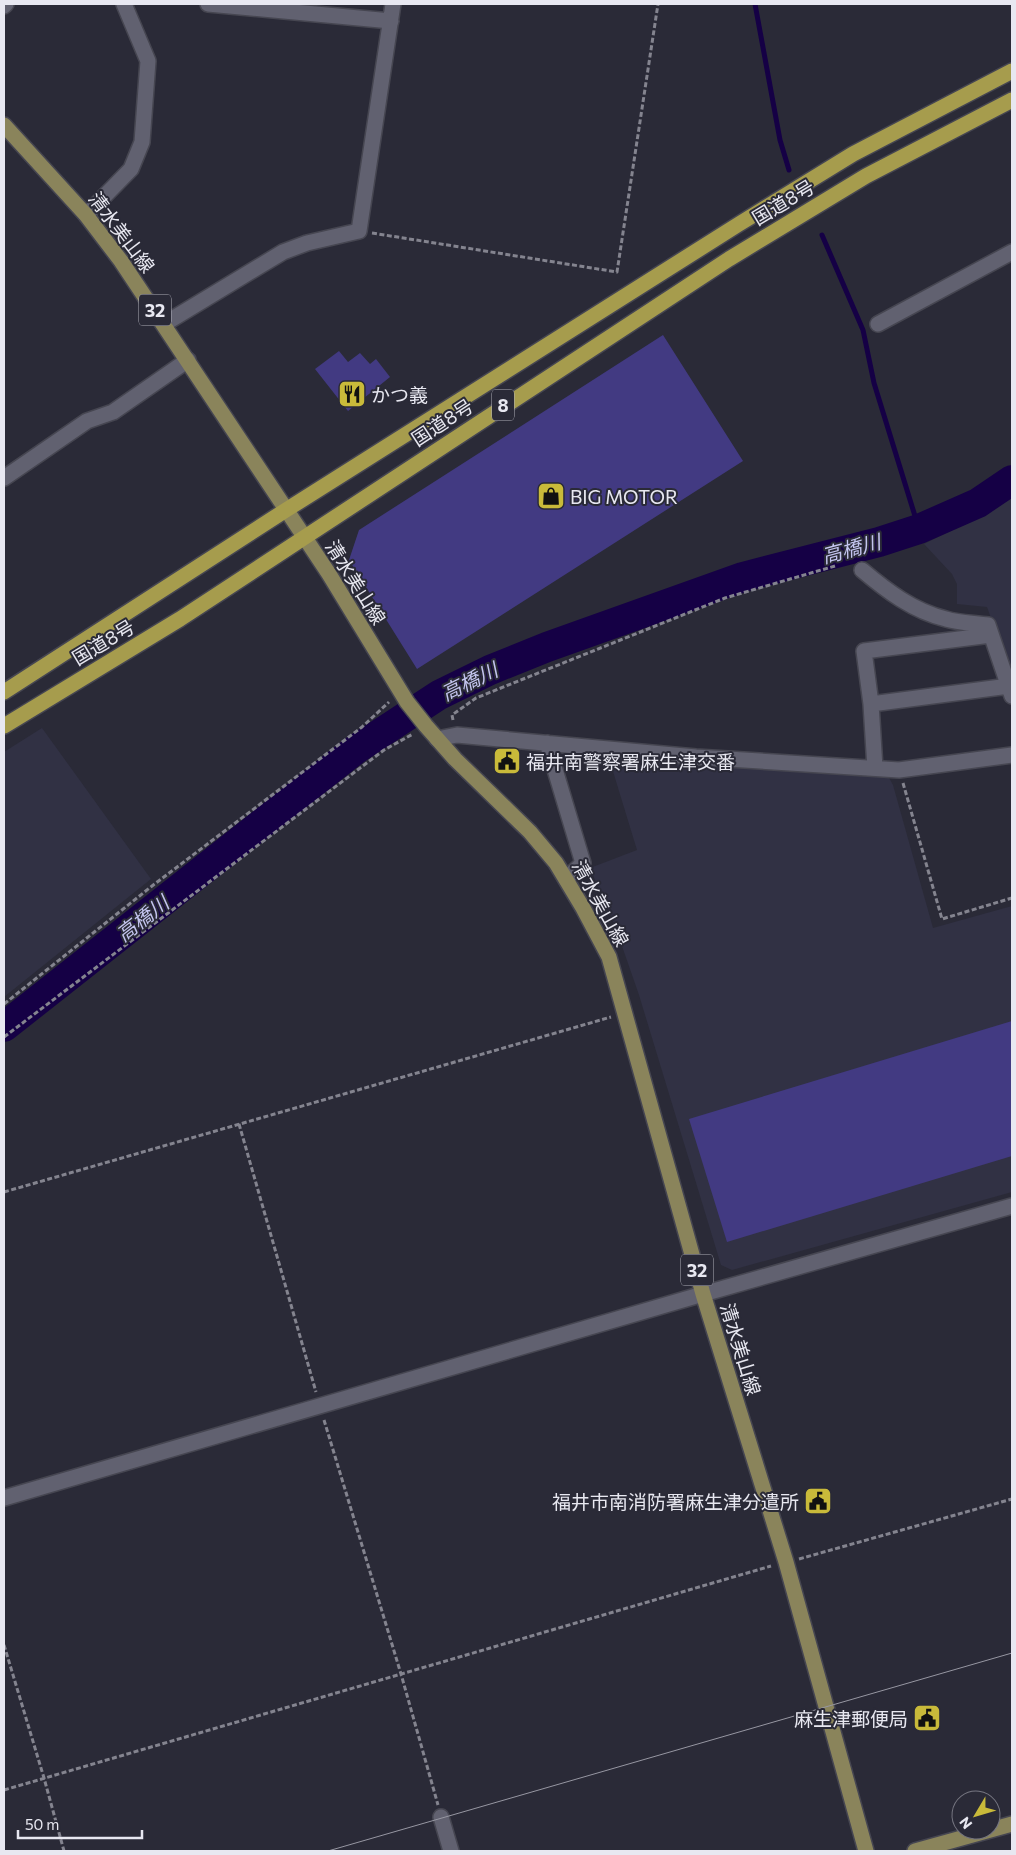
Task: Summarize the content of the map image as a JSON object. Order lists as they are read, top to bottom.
{
  "streets": {
    "highway": ["国道8号", "8"],
    "main road": ["清水美山線", "32"]
  },
  "crossings": [
    ["国道8号", "清水美山線"]
  ],
  "water": ["高橋川"],
  "places": {
    "restaurant": ["かつ義"],
    "shop": ["BIG MOTOR"],
    "public building": ["福井南警察署麻生津交番", "福井市南消防署麻生津分遣所", "麻生津郵便局"]
  },
  "scale_bar": "50 m",
  "north": "bottom left"
}
